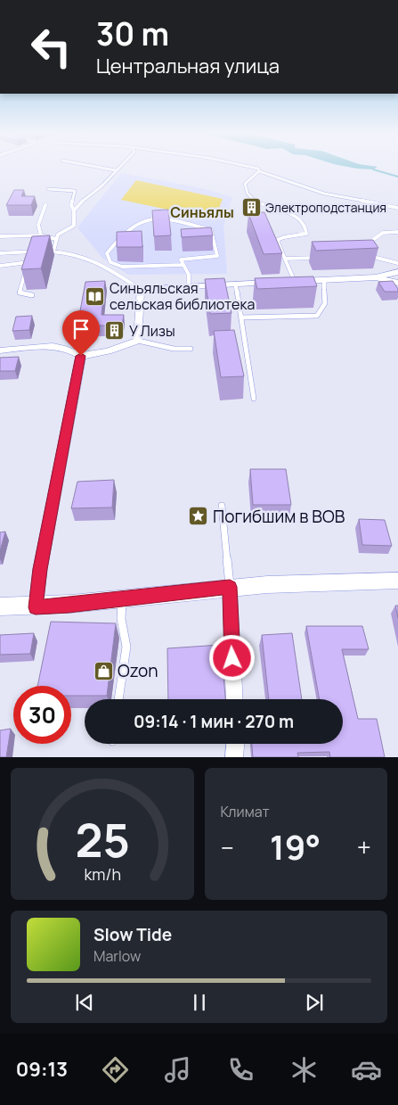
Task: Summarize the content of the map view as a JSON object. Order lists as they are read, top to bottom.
{
  "districts": ["Синьялы"],
  "places": {
    "building": ["Электроподстанция", "У Лизы"],
    "library": ["Синьяльская сельская библиотека"],
    "place": ["Погибшим в ВОВ"],
    "shop": ["Ozon"]
  },
  "page": {
    "turn": ["30 m", "Центральная улица"],
    "limit": "30",
    "trip": "09:14 · 1 мин · 270 m",
    "tile": "Климат",
    "heat": ["−", "19°", "+"],
    "song": ["Slow Tide", "Marlow"],
    "tabs": "09:13",
    "gauge": ["25", "km/h"]
  }
}
